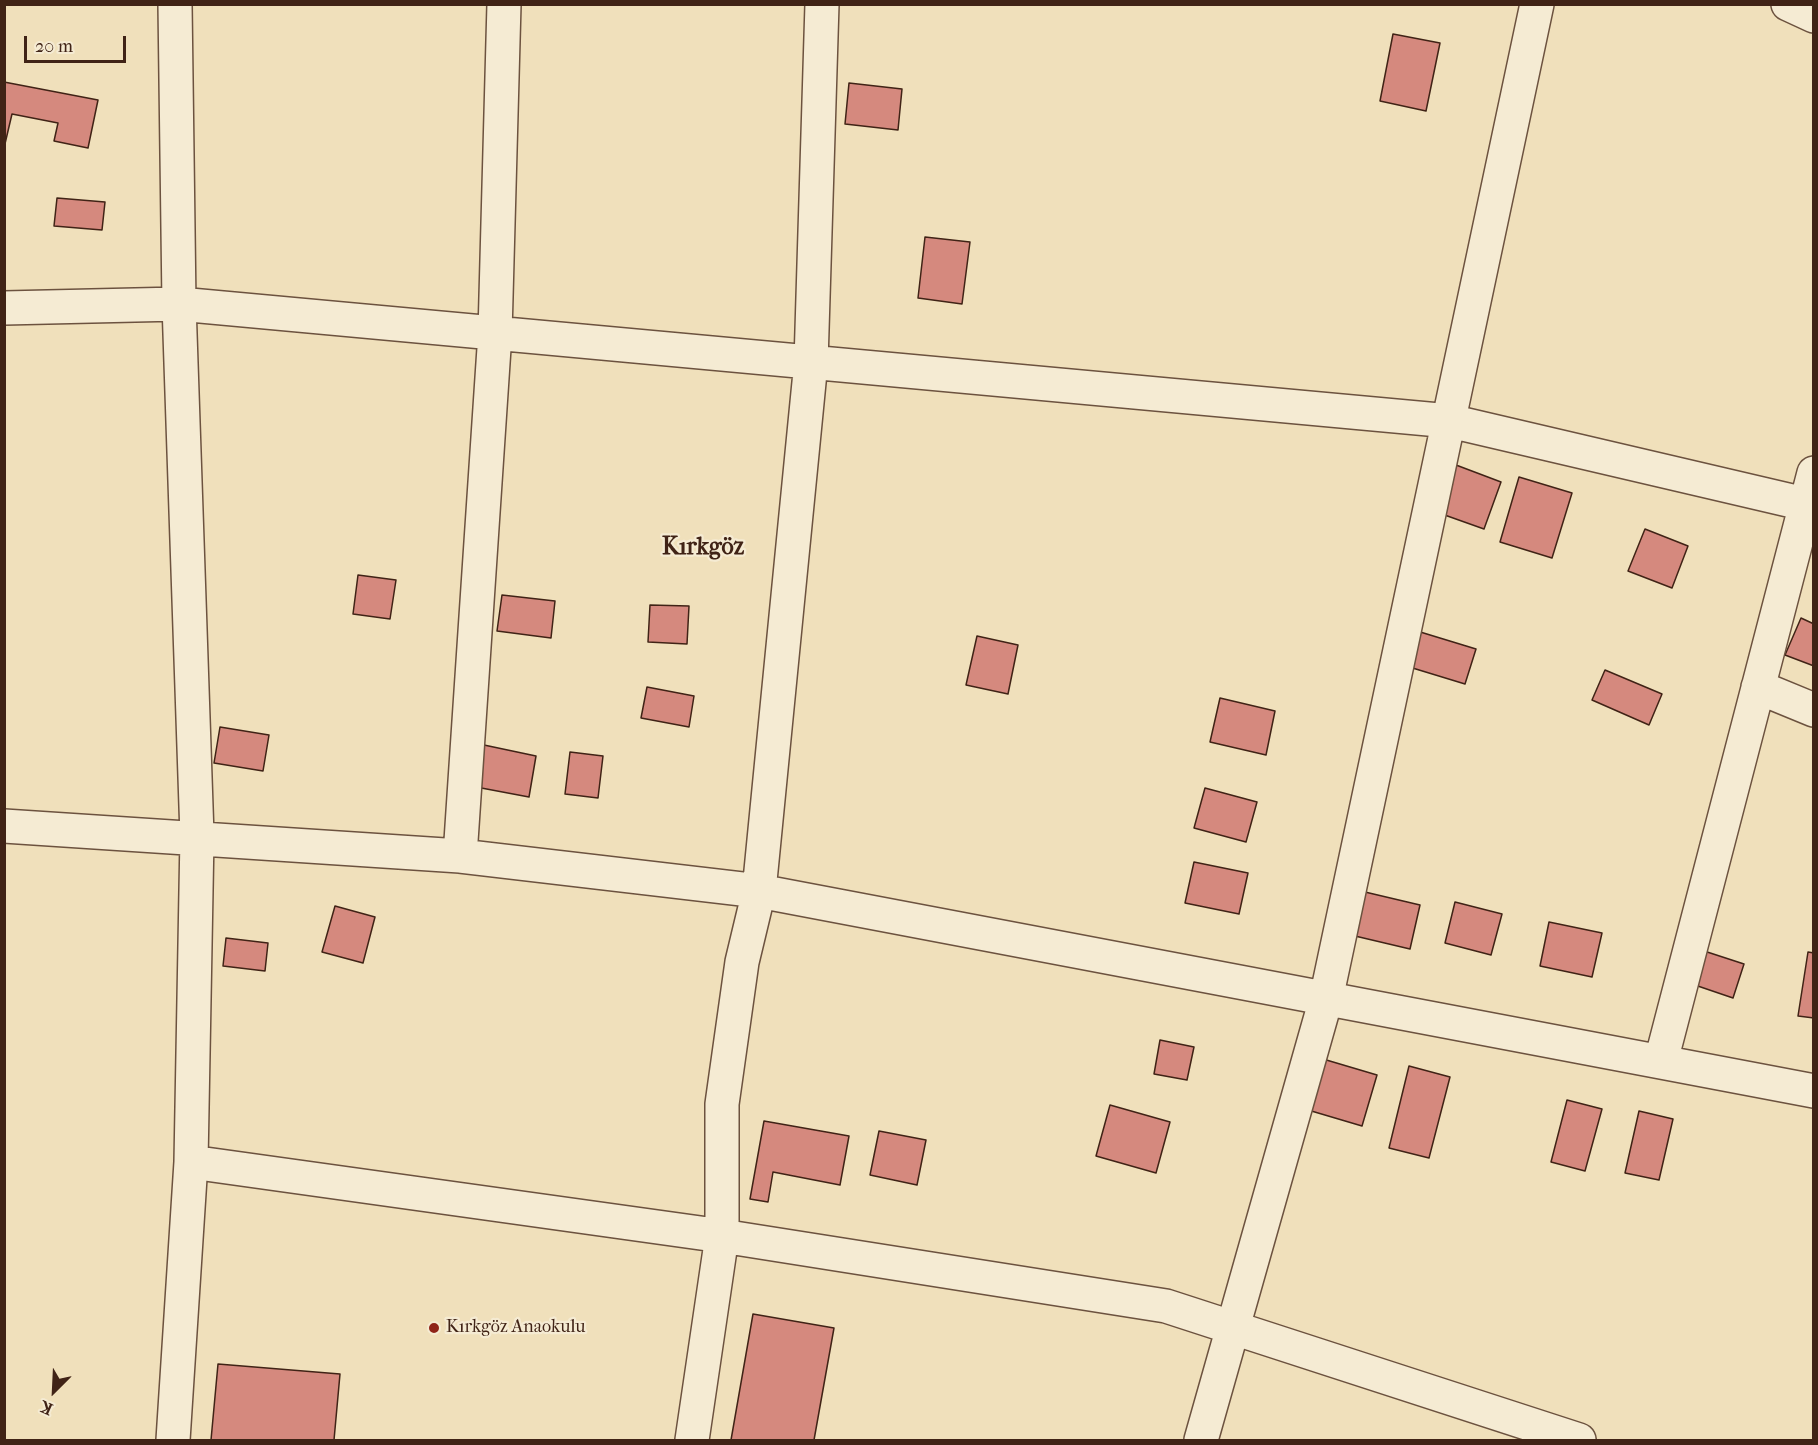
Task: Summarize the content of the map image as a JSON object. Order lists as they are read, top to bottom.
{
  "districts": ["Kırkgöz"],
  "places": ["Kırkgöz Anaokulu"],
  "scale_bar": "20 m",
  "north": "bottom left"
}
